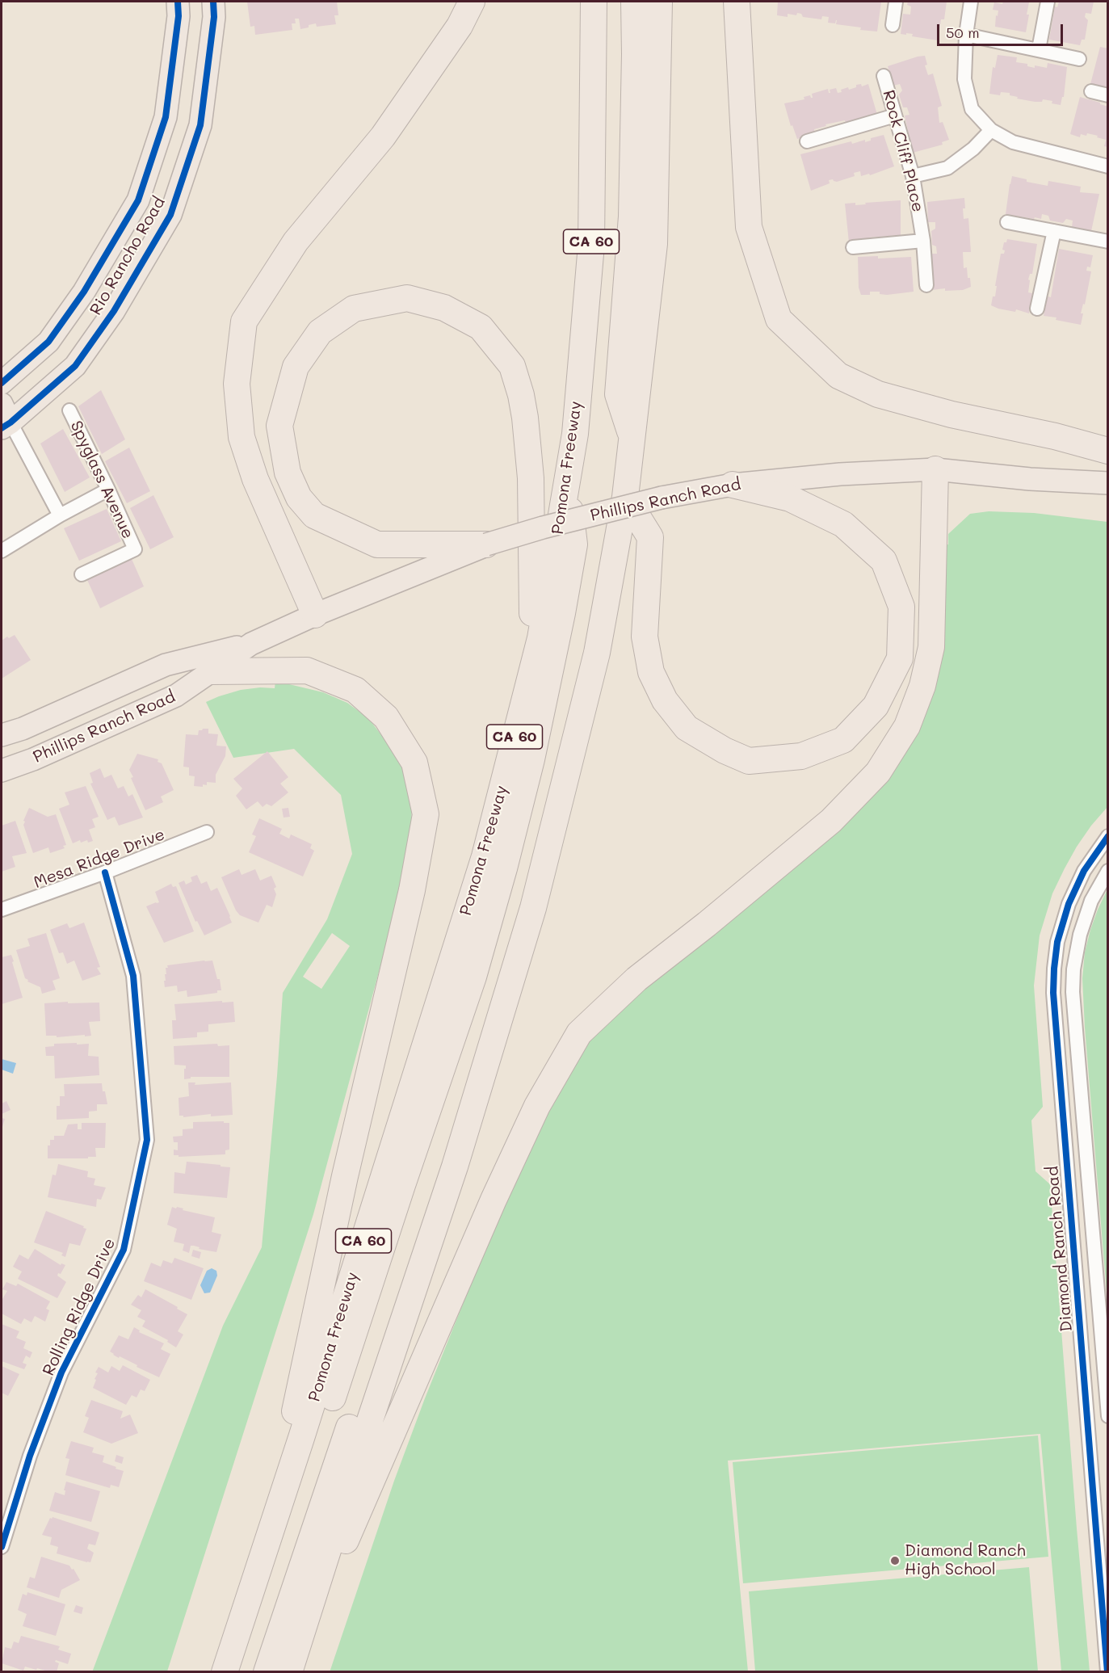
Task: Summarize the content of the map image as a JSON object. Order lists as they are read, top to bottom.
{
  "streets": {
    "highway": ["CA 60", "Pomona Freeway"],
    "main road": ["Rio Rancho Road", "Phillips Ranch Road"],
    "street": [
      "Rock Cliff Place",
      "Spyglass Avenue",
      "Mesa Ridge Drive",
      "Diamond Ranch Road",
      "Rolling Ridge Drive"
    ]
  },
  "crossings": [
    ["Mesa Ridge Drive", "Rolling Ridge Drive"]
  ],
  "places": ["Diamond Ranch High School"],
  "scale_bar": "50 m"
}
